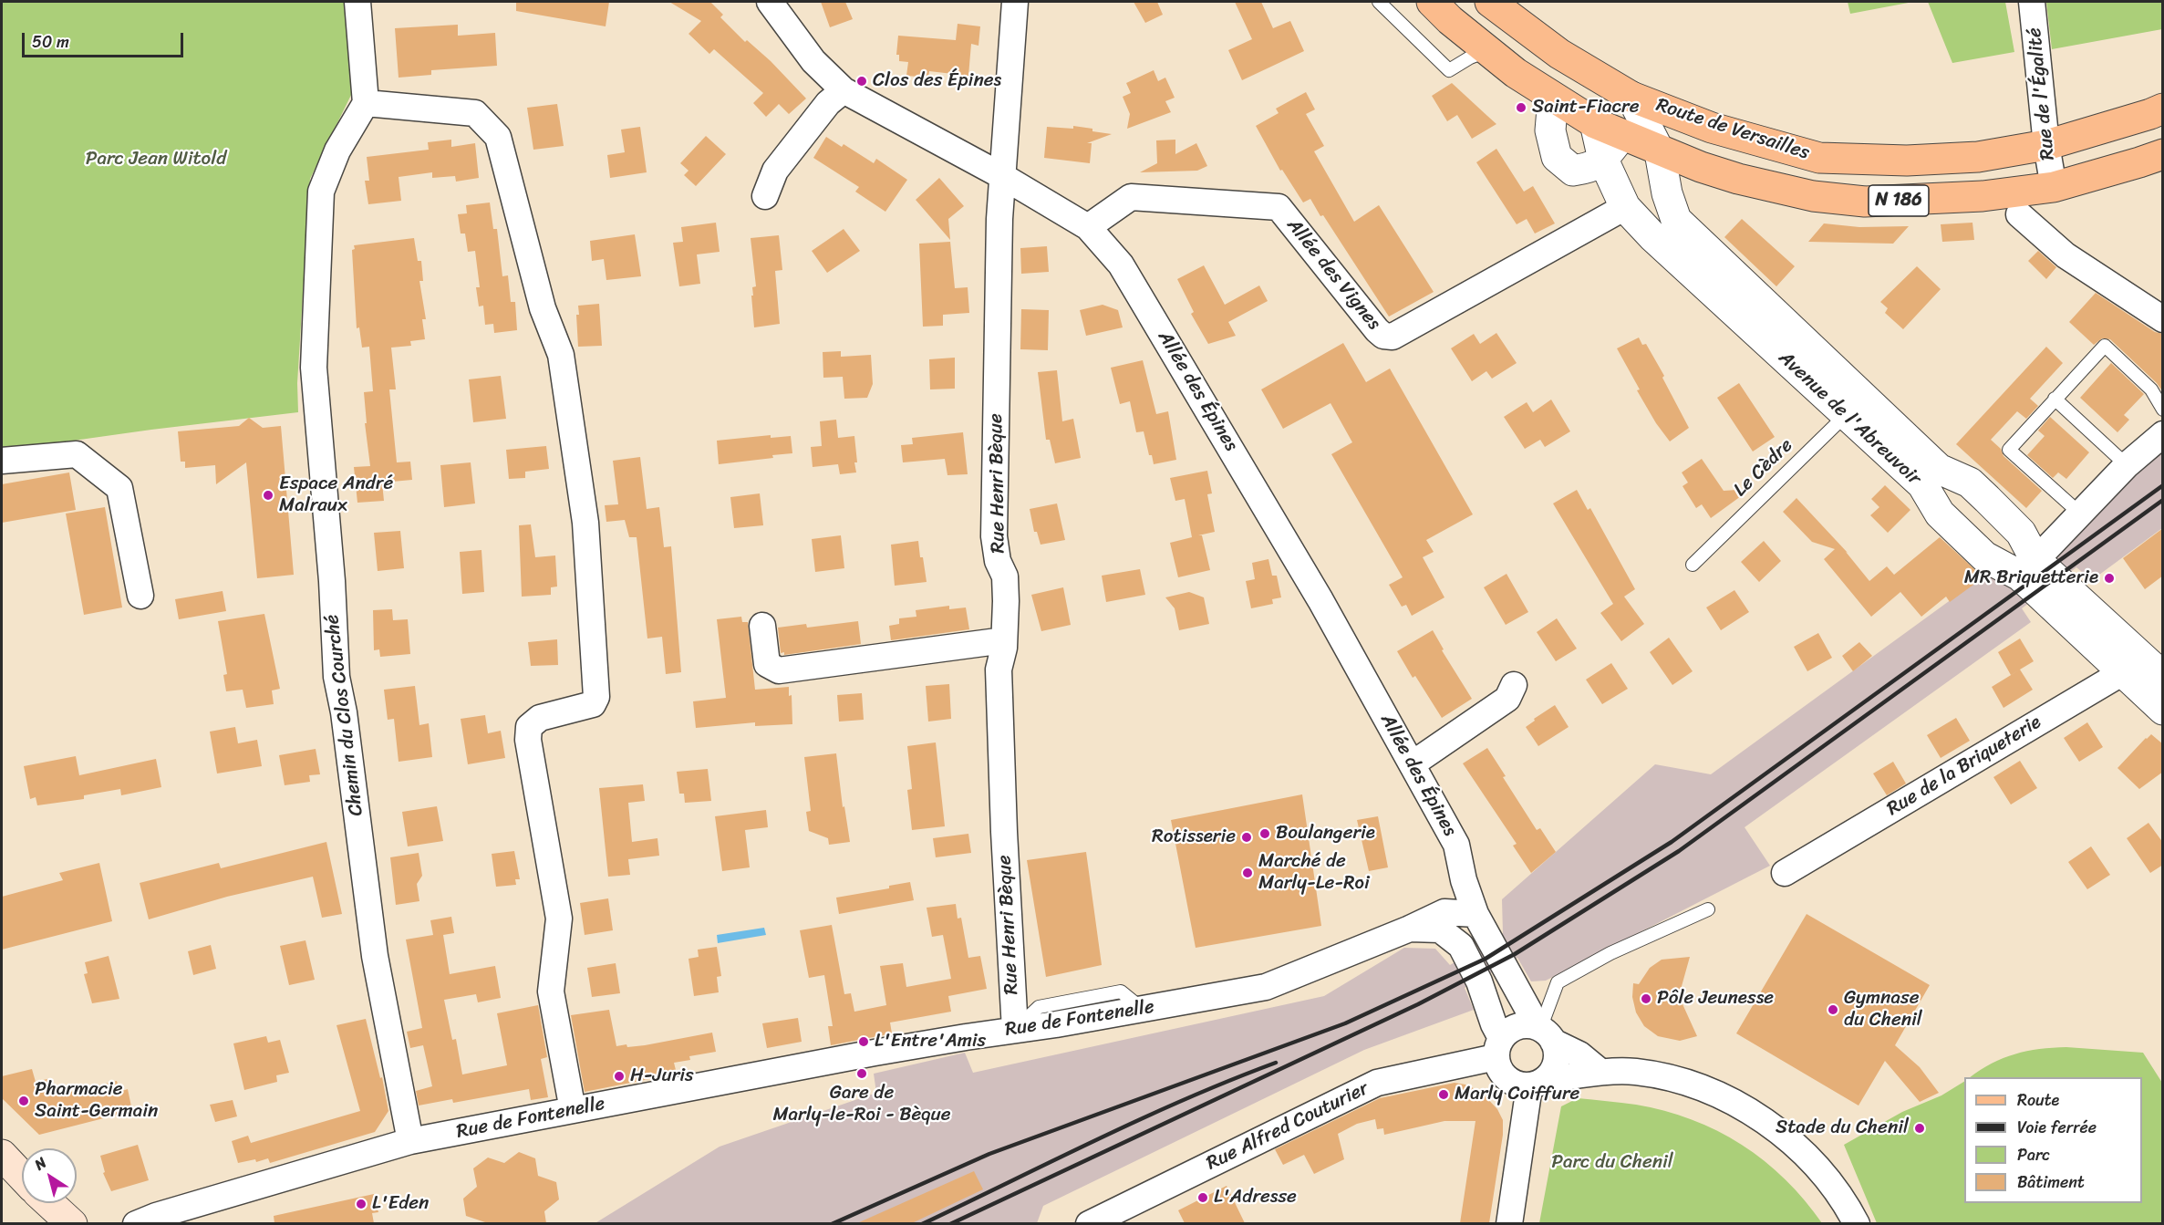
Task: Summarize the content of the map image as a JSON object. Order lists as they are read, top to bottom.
{
  "streets": {
    "main road": ["Route de Versailles", "N 186"],
    "street": [
      "Rue de l'Égalité",
      "Allée des Vignes",
      "Allée des Épines",
      "Avenue de l'Abreuvoir",
      "Rue Henri Bèque",
      "Chemin du Clos Courché",
      "Rue de la Briqueterie",
      "Rue de Fontenelle",
      "Rue Alfred Couturier"
    ],
    "lane": ["Le Cèdre"]
  },
  "crossings": [
    ["Rue de l'Égalité", "Route de Versailles"],
    ["Route de Versailles", "Avenue de l'Abreuvoir"],
    ["Allée des Vignes", "Allée des Épines"],
    ["Allée des Vignes", "Avenue de l'Abreuvoir"],
    ["Allée des Épines", "Rue Henri Bèque"],
    ["Allée des Épines", "Rue de Fontenelle"],
    ["Allée des Épines", "Rue Alfred Couturier"],
    ["Avenue de l'Abreuvoir", "Le Cèdre"],
    ["Avenue de l'Abreuvoir", "Rue de la Briqueterie"],
    ["Rue Henri Bèque", "Rue de Fontenelle"],
    ["Chemin du Clos Courché", "Rue de Fontenelle"]
  ],
  "parks": ["Parc Jean Witold", "Parc du Chenil"],
  "places": [
    "Clos des Épines",
    "Saint-Fiacre",
    "Espace André Malraux",
    "MR Briquetterie",
    "Boulangerie",
    "Rotisserie",
    "Marché de Marly-Le-Roi",
    "Pôle Jeunesse",
    "Gymnase du Chenil",
    "L'Entre'Amis",
    "Gare de Marly-le-Roi - Bèque",
    "H-Juris",
    "Marly Coiffure",
    "Pharmacie Saint-Germain",
    "Stade du Chenil",
    "L'Adresse",
    "L'Eden"
  ],
  "legend": [
    "Route",
    "Voie ferrée",
    "Parc",
    "Bâtiment"
  ],
  "scale_bar": "50 m",
  "north": "top left"
}
